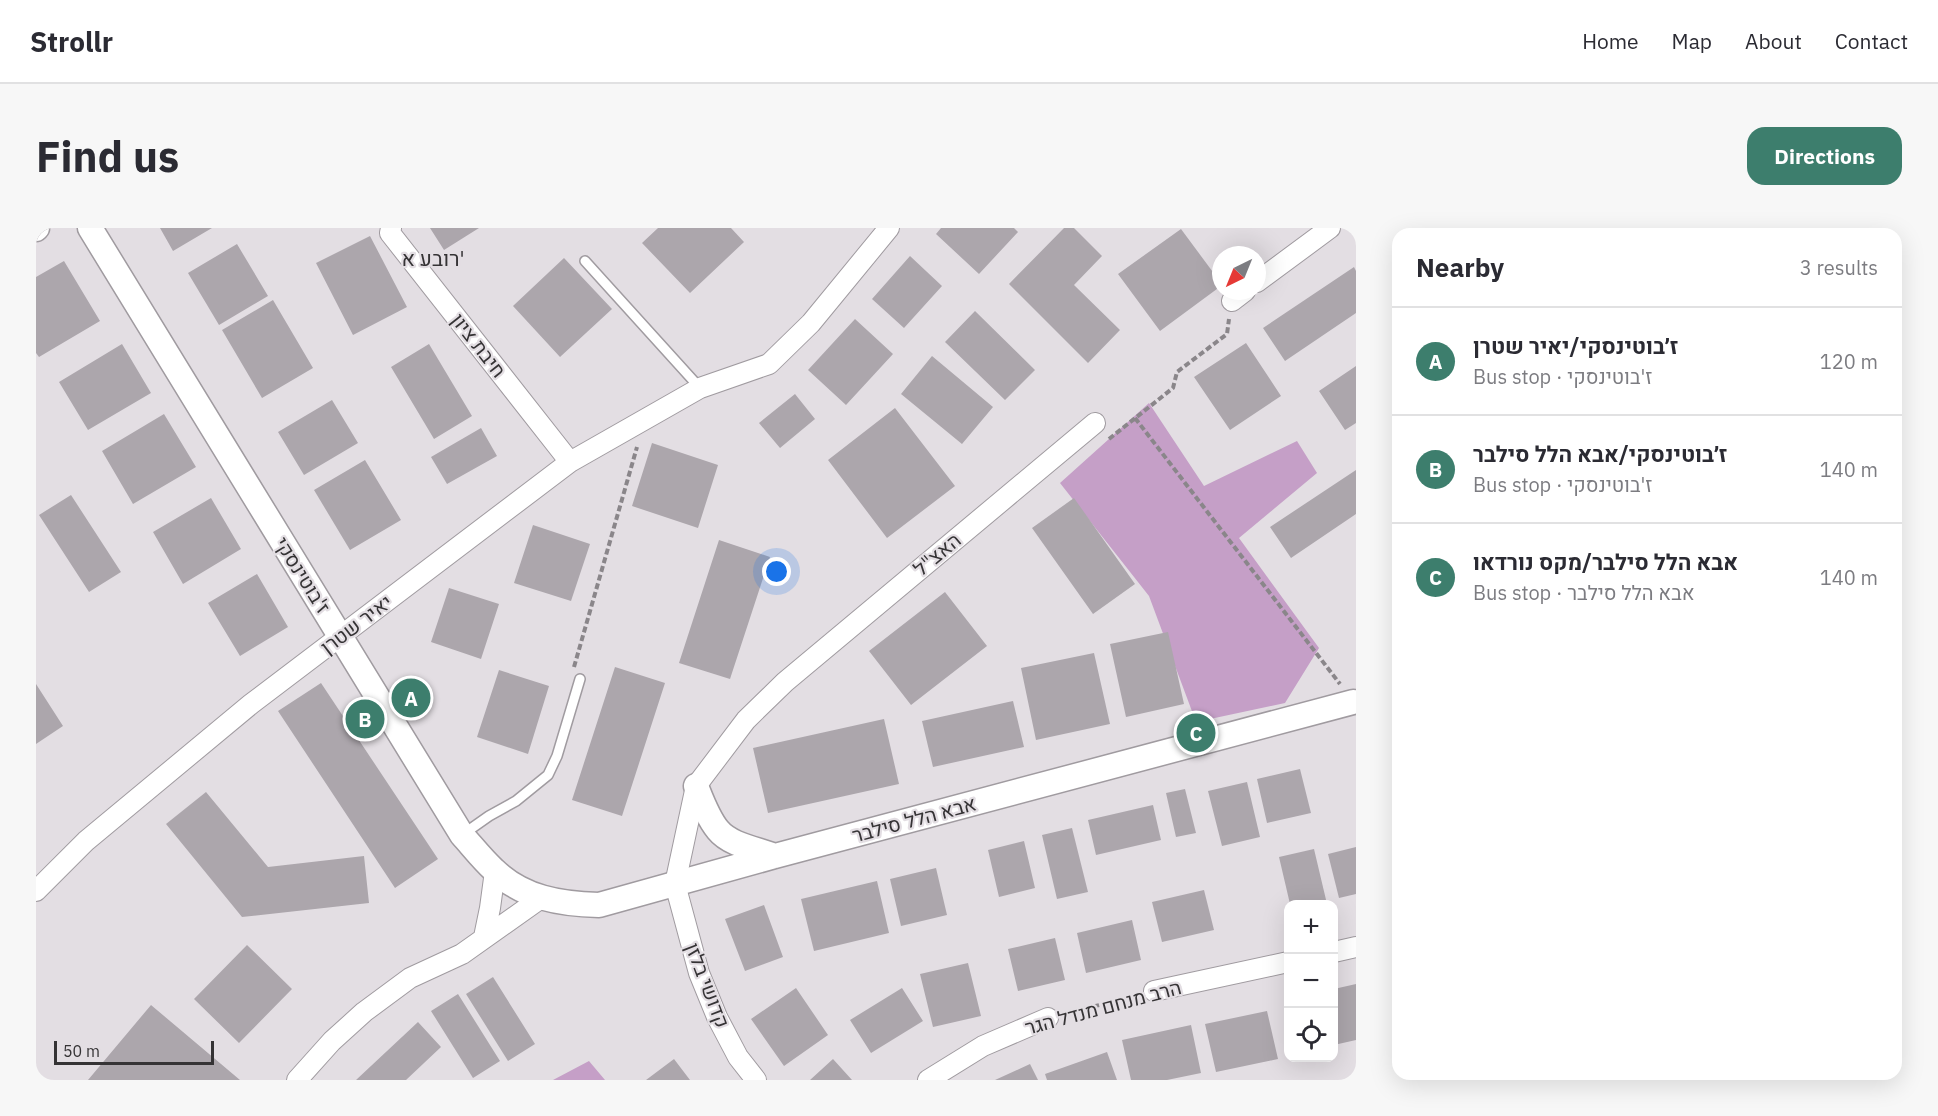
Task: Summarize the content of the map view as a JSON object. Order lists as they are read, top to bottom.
{
  "streets": {
    "street": [
      "חיבת ציון",
      "האצ\"ל",
      "ז'בוטינסקי",
      "יאיר שטרן",
      "אבא הלל סילבר",
      "קדושי בלזן",
      "הרב מנחם מנדל הגר"
    ]
  },
  "crossings": [
    ["חיבת ציון", "יאיר שטרן"],
    ["האצ\"ל", "אבא הלל סילבר"],
    ["האצ\"ל", "קדושי בלזן"],
    ["ז'בוטינסקי", "יאיר שטרן"],
    ["ז'בוטינסקי", "אבא הלל סילבר"],
    ["אבא הלל סילבר", "קדושי בלזן"]
  ],
  "districts": ["רובע א'"],
  "scale_bar": "50 m",
  "north": "bottom left",
  "page": {
    "header": "Strollr",
    "nav": [
      "Home",
      "Map",
      "About",
      "Contact"
    ],
    "buttons": "Directions",
    "title": "Find us",
    "heading": ["Nearby", "3 results"],
    "list": [
      {
        "mark": "A",
        "name": "ז׳בוטינסקי/יאיר שטרן",
        "note": "Bus stop · ז'בוטינסקי",
        "value": "120 m"
      },
      {
        "mark": "B",
        "name": "ז׳בוטינסקי/אבא הלל סילבר",
        "note": "Bus stop · ז'בוטינסקי",
        "value": "140 m"
      },
      {
        "mark": "C",
        "name": "אבא הלל סילבר/מקס נורדאו",
        "note": "Bus stop · אבא הלל סילבר",
        "value": "140 m"
      }
    ],
    "pins": ["A", "B", "C"],
    "map_buttons": ["+", "−"],
    "scale": "50 m"
  }
}
